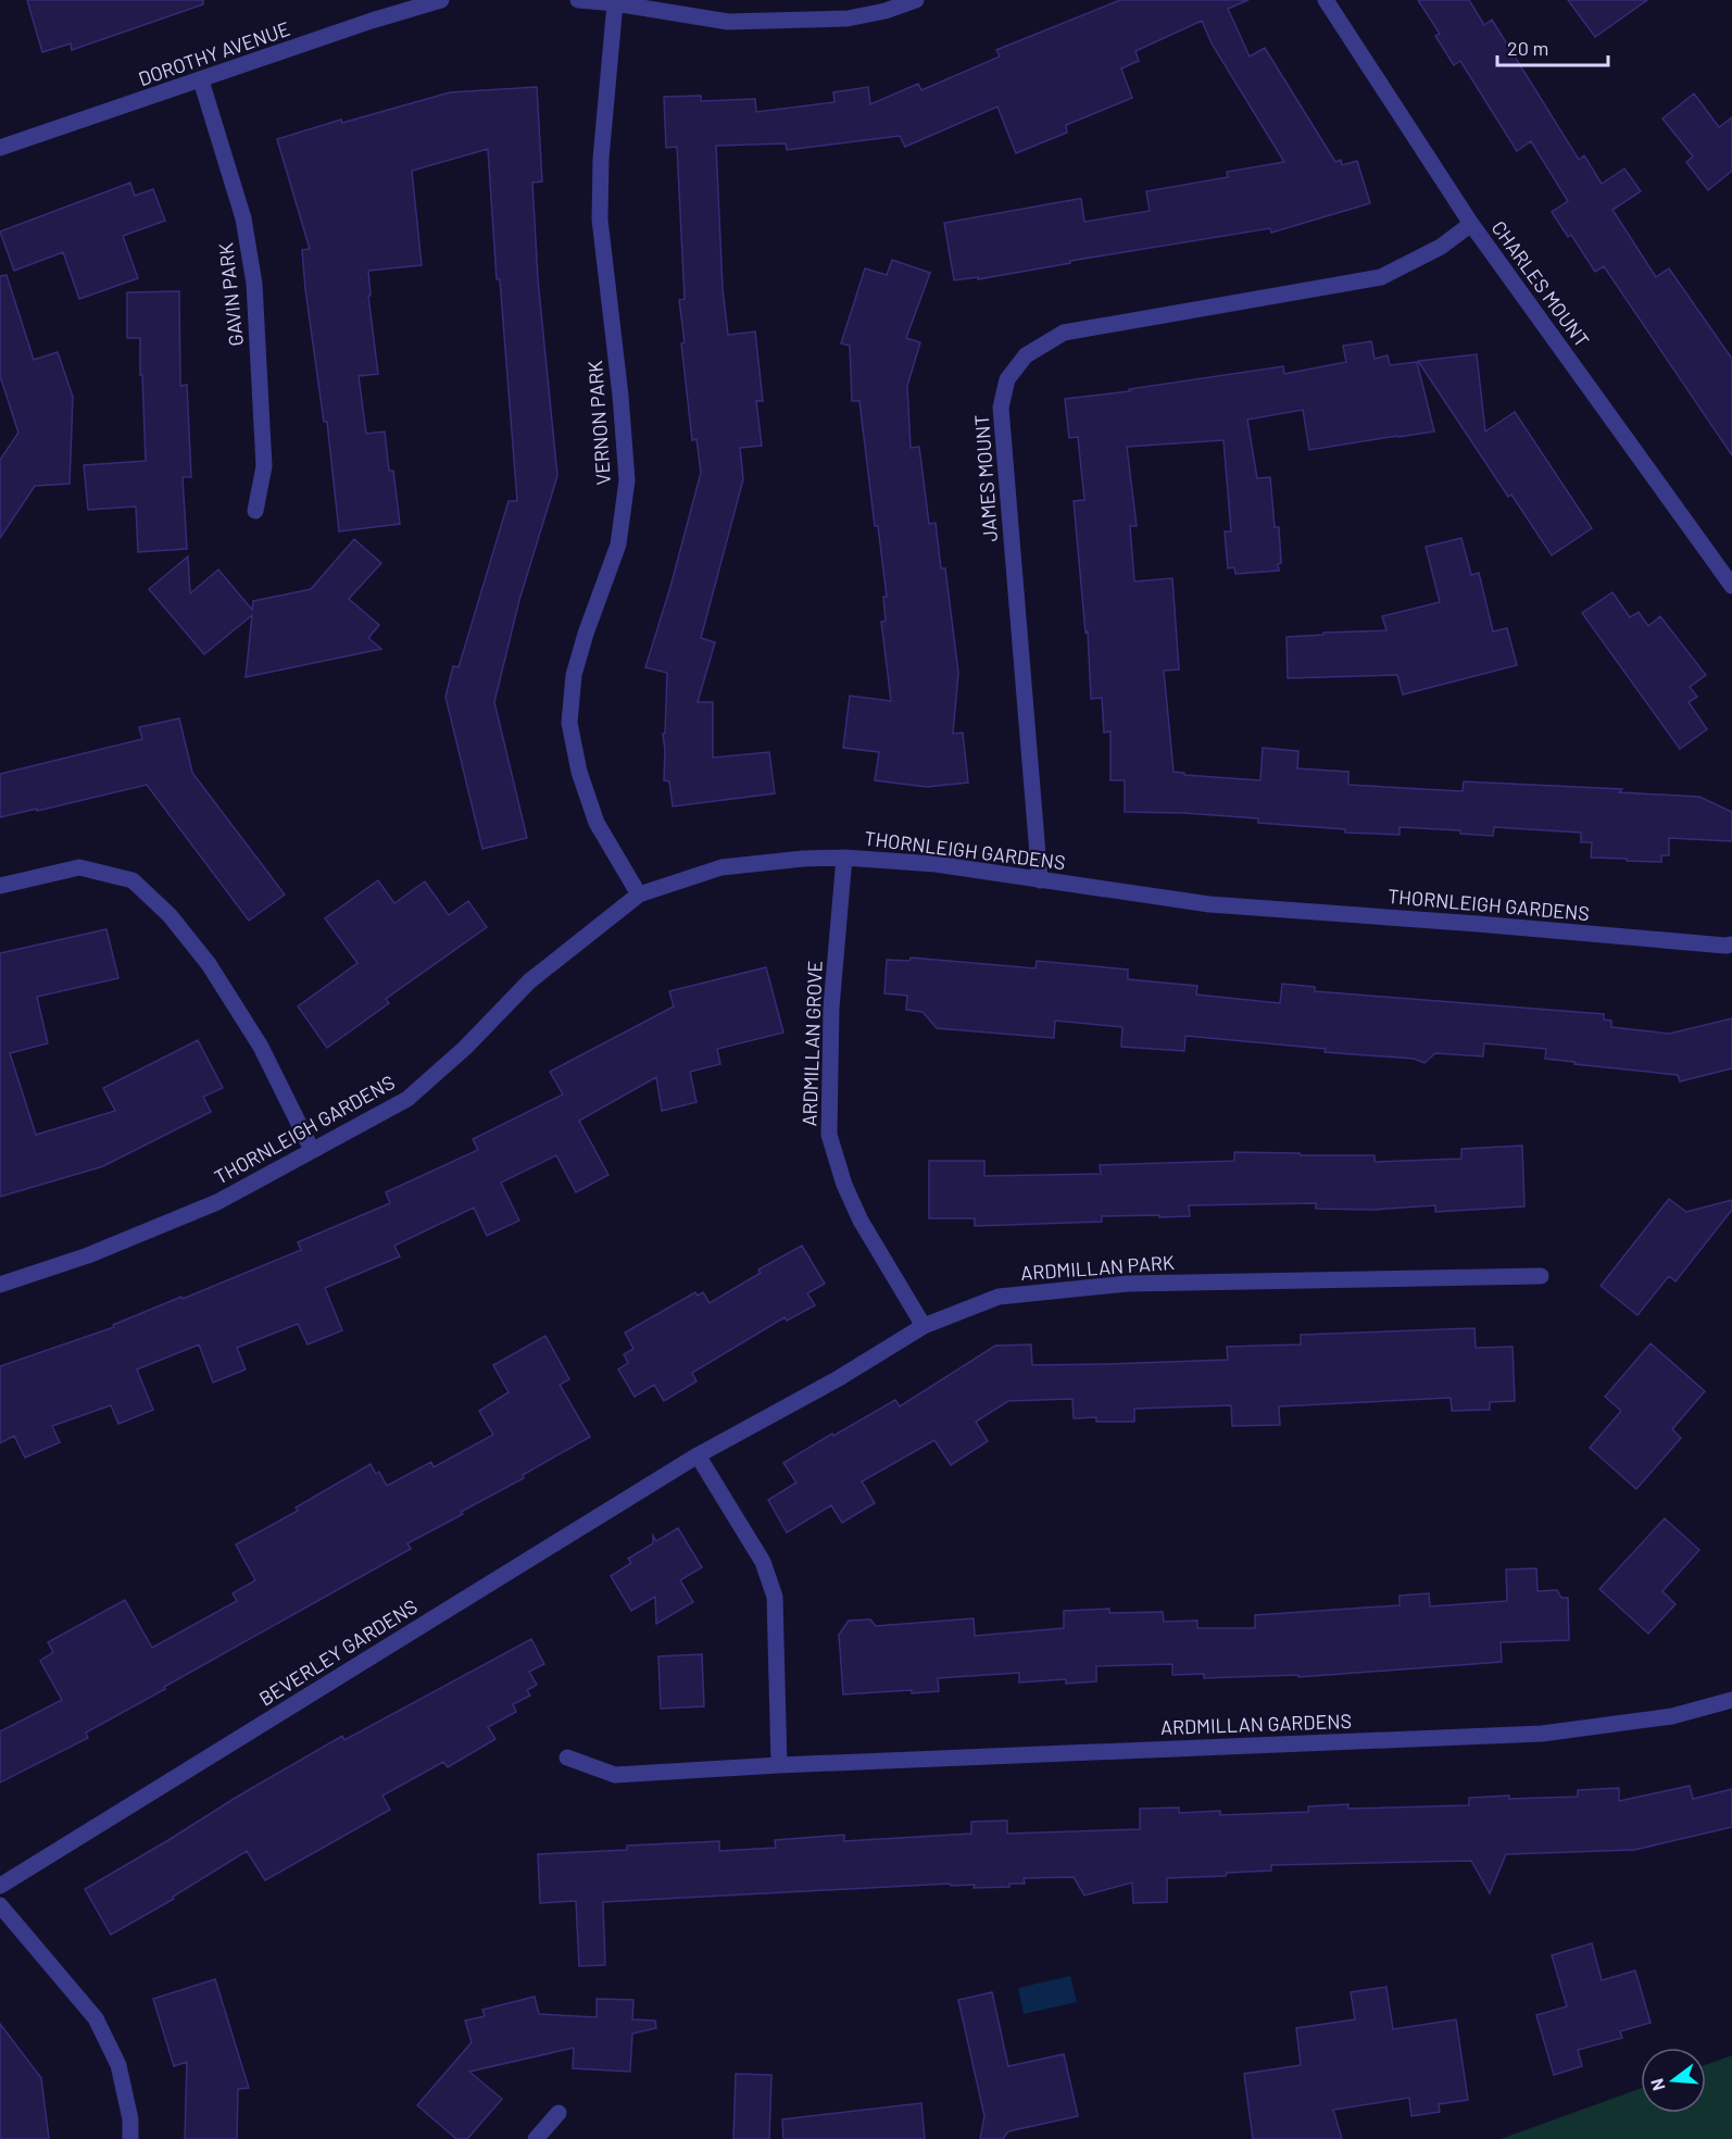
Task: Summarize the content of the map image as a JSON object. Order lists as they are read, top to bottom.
{
  "streets": {
    "street": [
      "DOROTHY AVENUE",
      "CHARLES MOUNT",
      "GAVIN PARK",
      "VERNON PARK",
      "JAMES MOUNT",
      "THORNLEIGH GARDENS",
      "ARDMILLAN GROVE",
      "ARDMILLAN PARK",
      "BEVERLEY GARDENS",
      "ARDMILLAN GARDENS"
    ]
  },
  "crossings": [
    ["DOROTHY AVENUE", "GAVIN PARK"],
    ["CHARLES MOUNT", "JAMES MOUNT"],
    ["VERNON PARK", "THORNLEIGH GARDENS"],
    ["JAMES MOUNT", "THORNLEIGH GARDENS"],
    ["THORNLEIGH GARDENS", "ARDMILLAN GROVE"],
    ["ARDMILLAN GROVE", "ARDMILLAN PARK"],
    ["ARDMILLAN PARK", "BEVERLEY GARDENS"]
  ],
  "scale_bar": "20 m",
  "north": "left"
}
